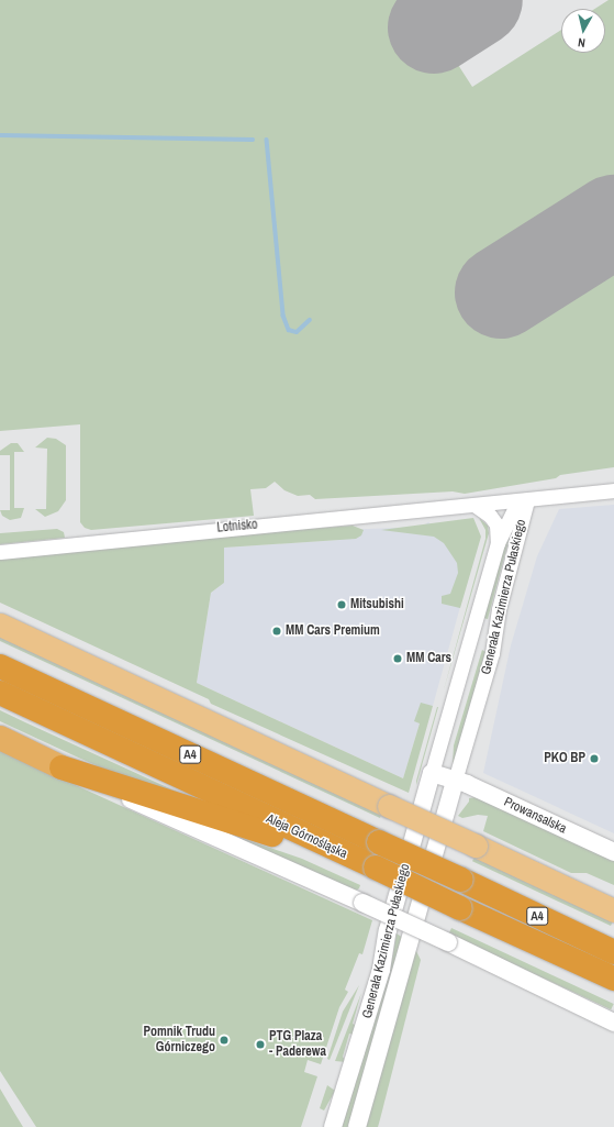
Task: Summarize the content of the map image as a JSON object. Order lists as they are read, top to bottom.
{
  "streets": {
    "highway": ["A4", "Aleja Górnośląska"],
    "street": ["Lotnisko", "Generała Kazimierza Pułaskiego", "Prowansalska"]
  },
  "crossings": [
    ["Lotnisko", "Generała Kazimierza Pułaskiego"],
    ["Generała Kazimierza Pułaskiego", "Prowansalska"]
  ],
  "places": [
    "Mitsubishi",
    "MM Cars Premium",
    "MM Cars",
    "PKO BP",
    "Pomnik Trudu Górniczego",
    "PTG Plaza - Paderewa"
  ],
  "north": "bottom"
}
